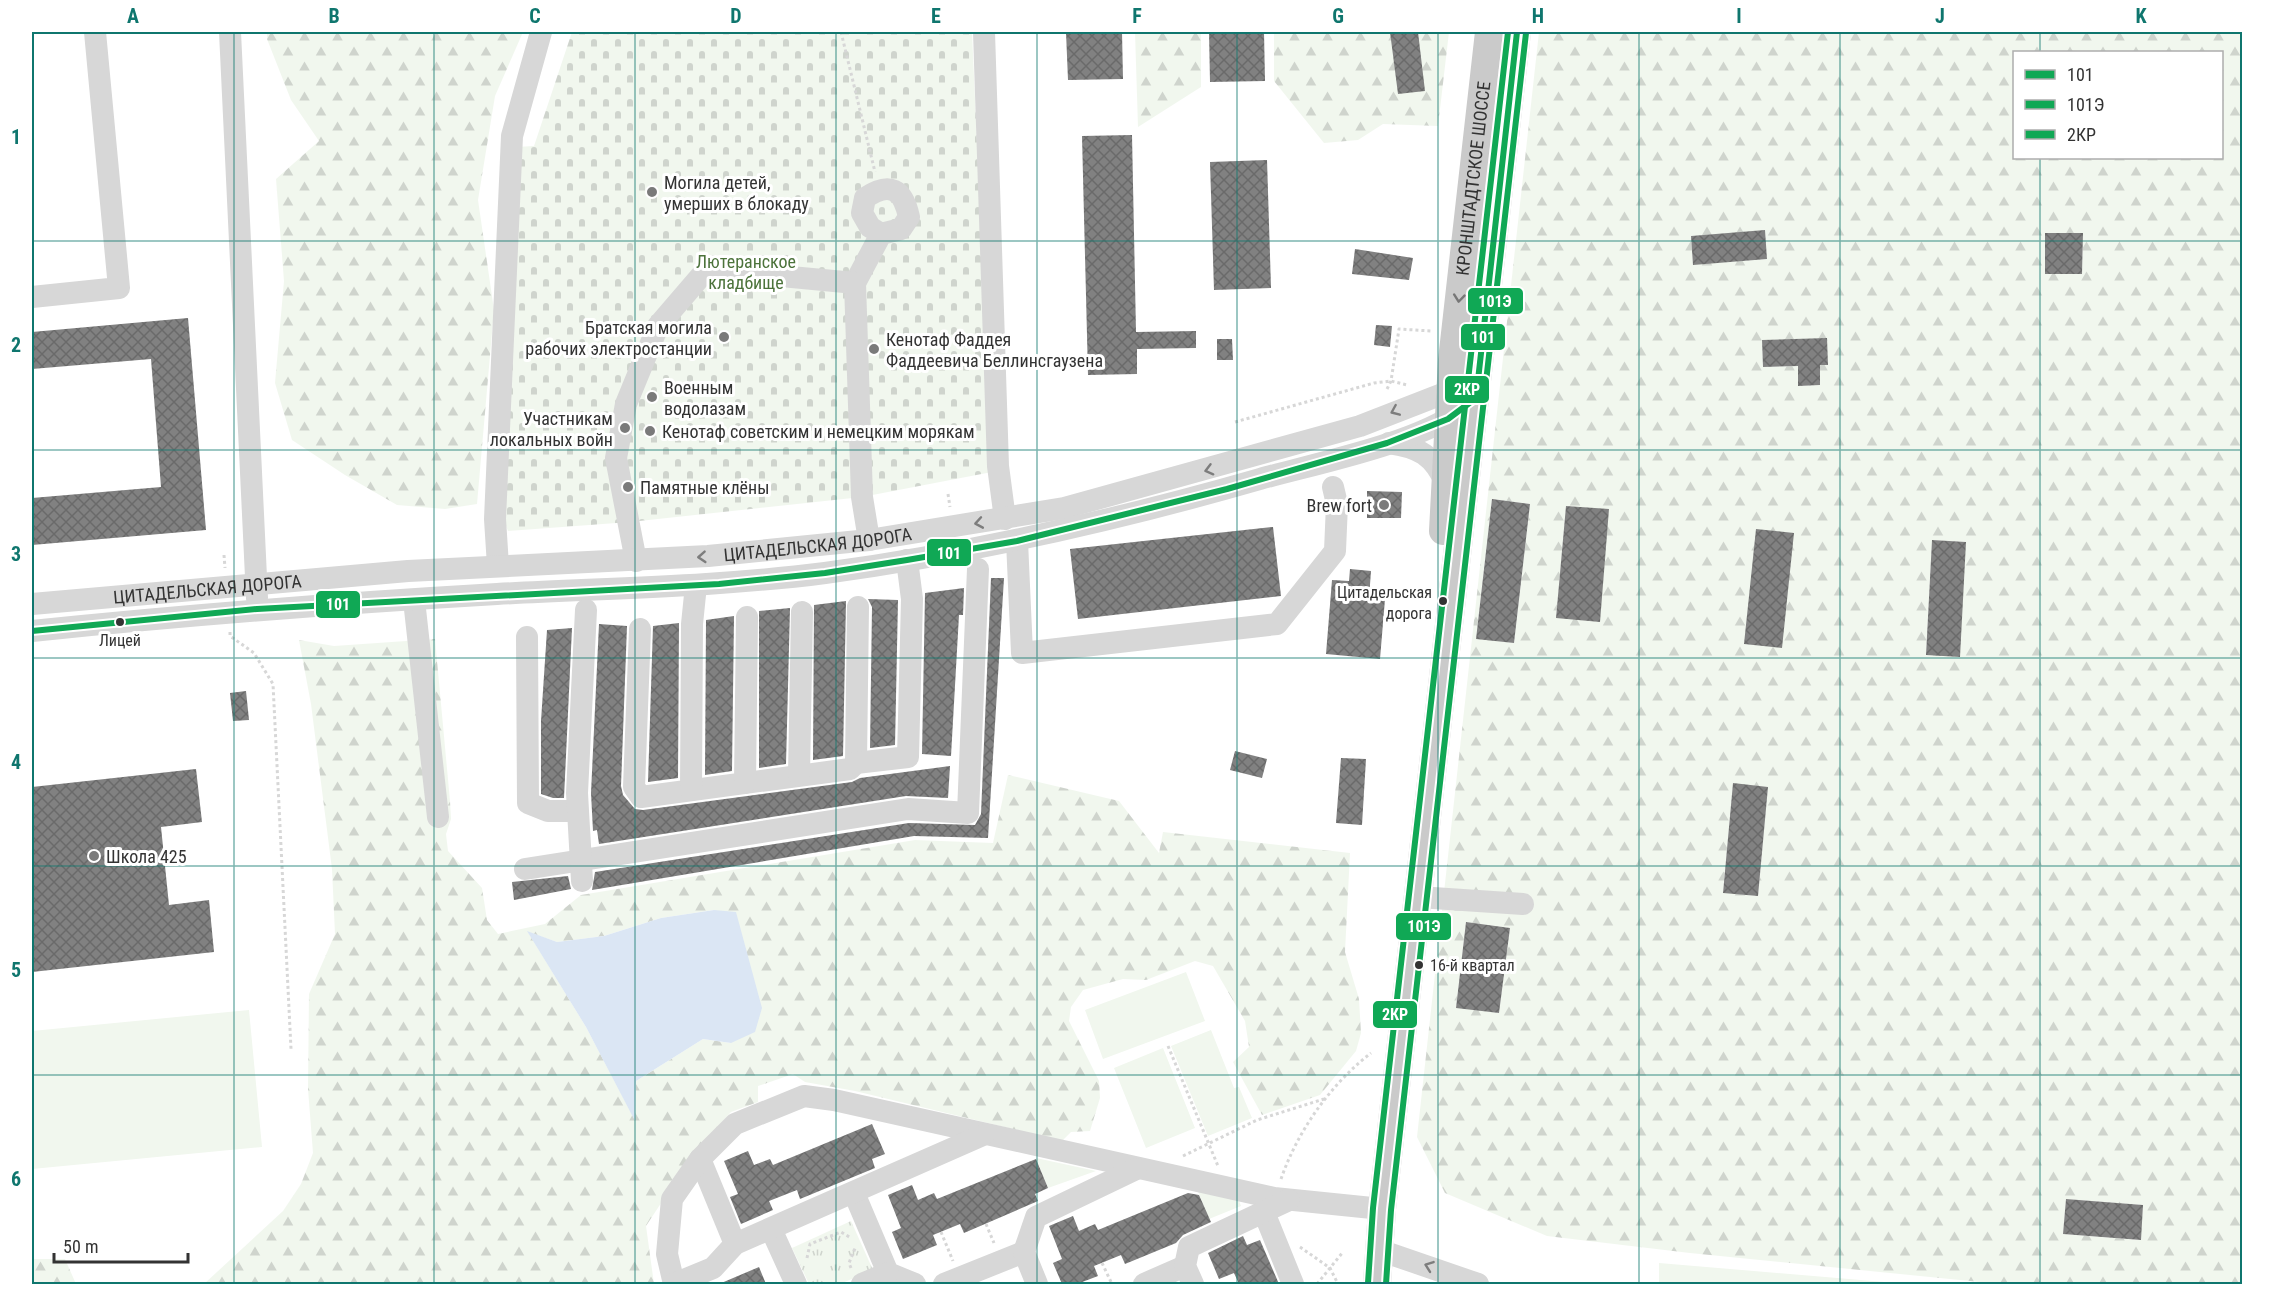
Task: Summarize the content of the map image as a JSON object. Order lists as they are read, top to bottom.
{
  "streets": {
    "main road": ["КРОНШТАДТСКОЕ ШОССЕ"],
    "street": ["ЦИТАДЕЛЬСКАЯ ДОРОГА"]
  },
  "crossings": [
    ["КРОНШТАДТСКОЕ ШОССЕ", "ЦИТАДЕЛЬСКАЯ ДОРОГА"]
  ],
  "parks": ["Лютеранское кладбище"],
  "places": [
    "Могила детей, умерших в блокаду",
    "Братская могила рабочих электростанции",
    "Кенотаф Фаддея Фаддеевича Беллинсгаузена",
    "Военным водолазам",
    "Участникам локальных войн",
    "Кенотаф советским и немецким морякам",
    "Памятные клёны",
    "Brew fort",
    "Цитадельская дорога",
    "Лицей",
    "Школа 425",
    "16-й квартал"
  ],
  "lines": ["transit line 101", "transit line 2КР", "transit line 101Э"],
  "legend": ["101", "101Э", "2КР"],
  "scale_bar": "50 m",
  "grid": {
    "columns": [
      "A",
      "B",
      "C",
      "D",
      "E",
      "F",
      "G",
      "H",
      "I",
      "J",
      "K"
    ],
    "rows": [
      "1",
      "2",
      "3",
      "4",
      "5",
      "6"
    ]
  }
}
